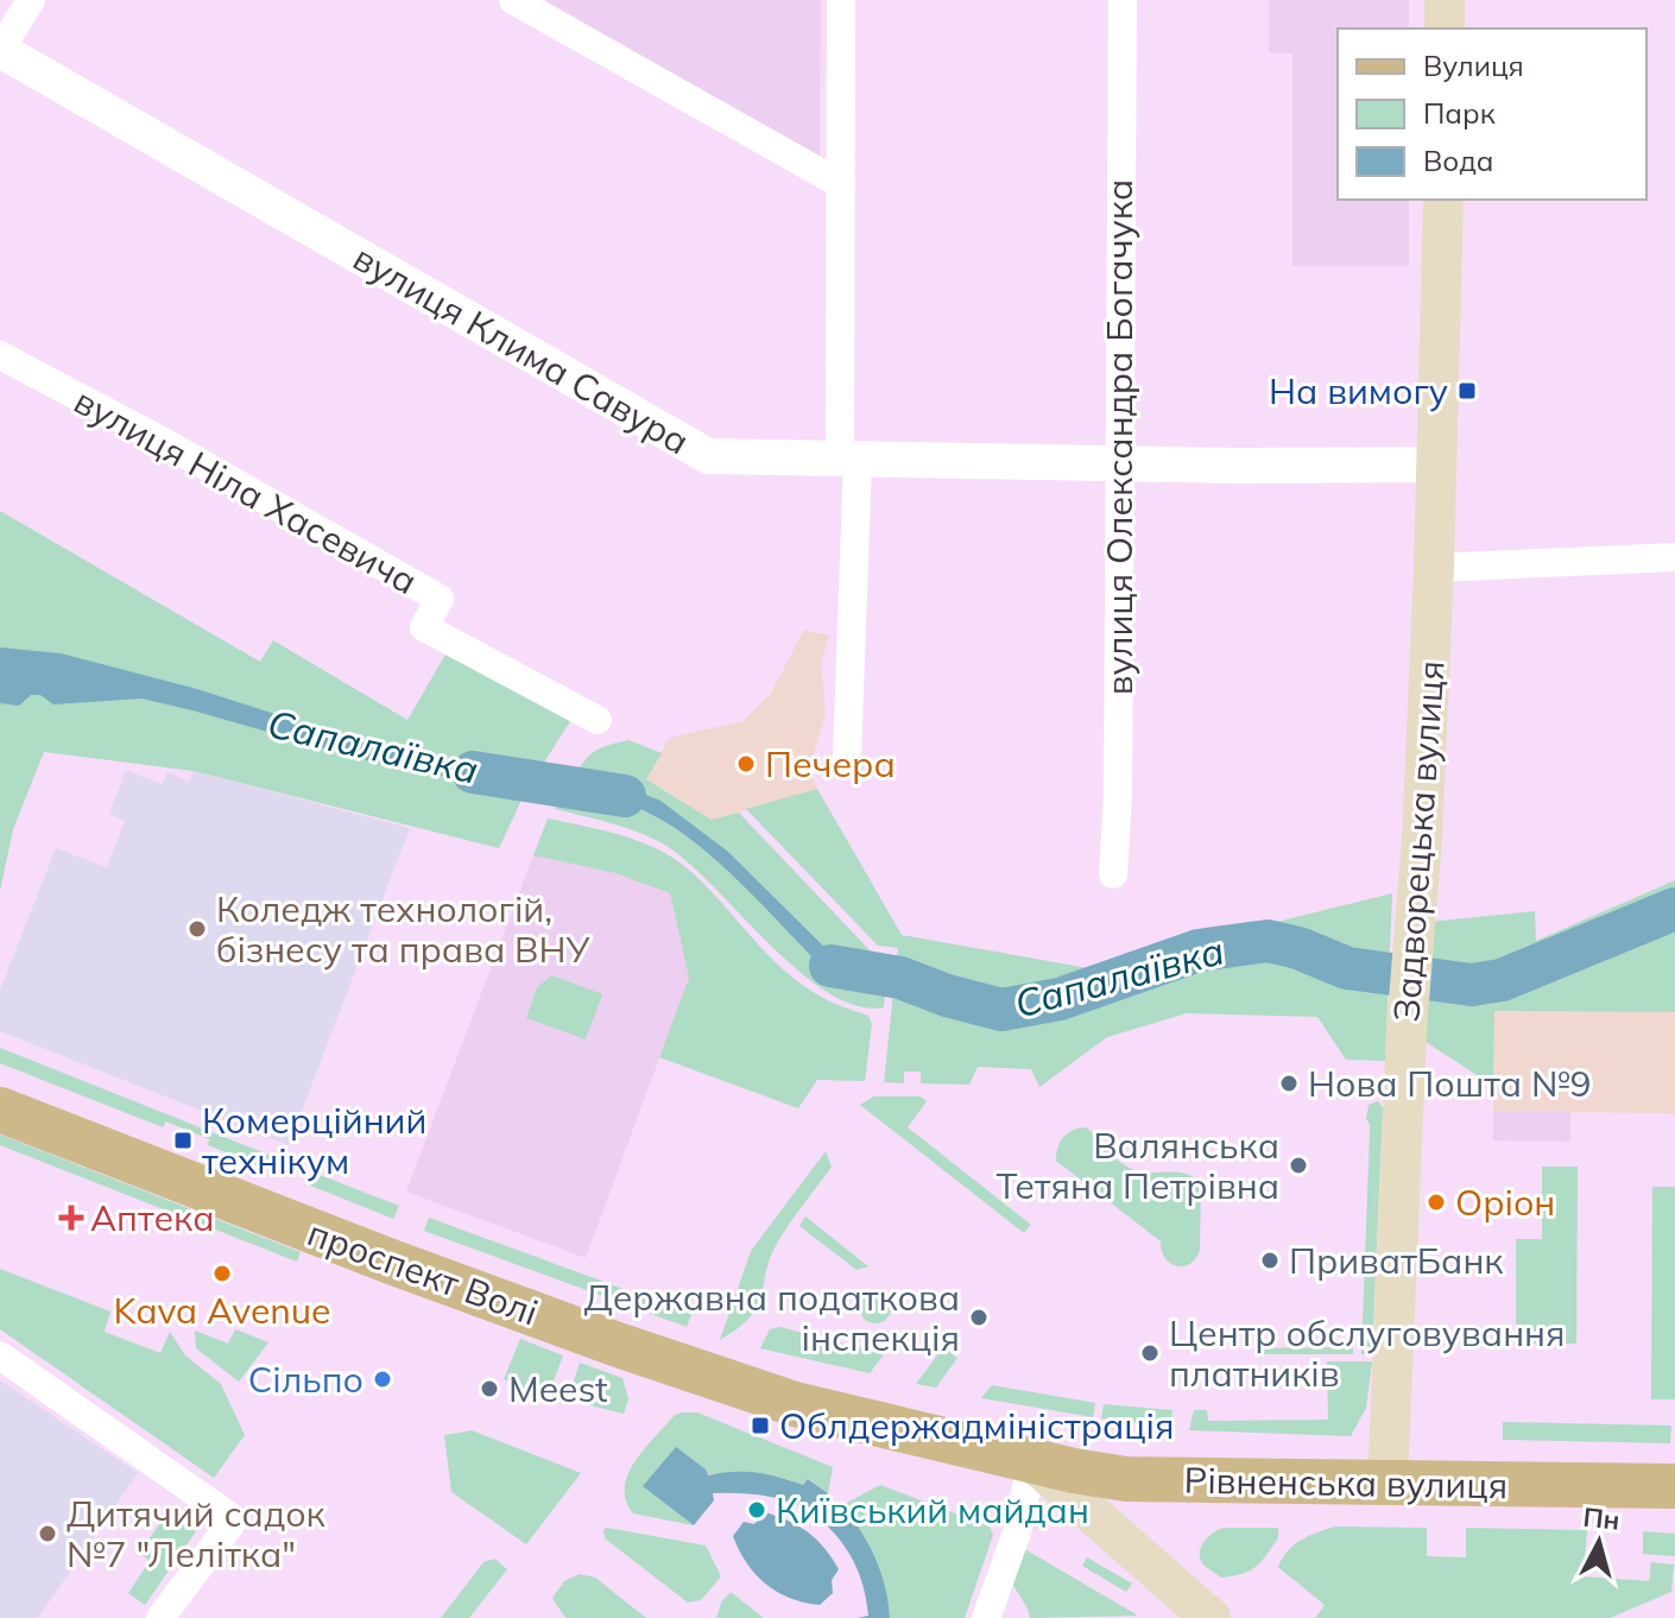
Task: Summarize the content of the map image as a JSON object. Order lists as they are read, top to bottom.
{
  "streets": {
    "main road": ["Задворецька вулиця", "проспект Волі", "Рівненська вулиця"],
    "street": ["вулиця Клима Савура", "вулиця Олександра Богачука", "вулиця Ніла Хасевича"]
  },
  "crossings": [
    ["вулиця Клима Савура", "вулиця Олександра Богачука"],
    ["вулиця Клима Савура", "Задворецька вулиця"],
    ["Задворецька вулиця", "Рівненська вулиця"],
    ["проспект Волі", "Рівненська вулиця"]
  ],
  "water": ["Сапалаївка"],
  "places": {
    "transit": ["На вимогу", "Комерційний технікум", "Облдержадміністрація"],
    "other": [
      "Печера",
      "Коледж технологій, бізнесу та права ВНУ",
      "Нова Пошта №9",
      "Валянська Тетяна Петрівна",
      "Оріон",
      "ПриватБанк",
      "Kava Avenue",
      "Державна податкова інспекція",
      "Центр обслуговування платників",
      "Сільпо",
      "Meest",
      "Київський майдан",
      "Дитячий садок №7 \"Лелітка\""
    ],
    "health": ["Аптека"]
  },
  "legend": ["Вулиця", "Парк", "Вода"],
  "north": "top"
}
